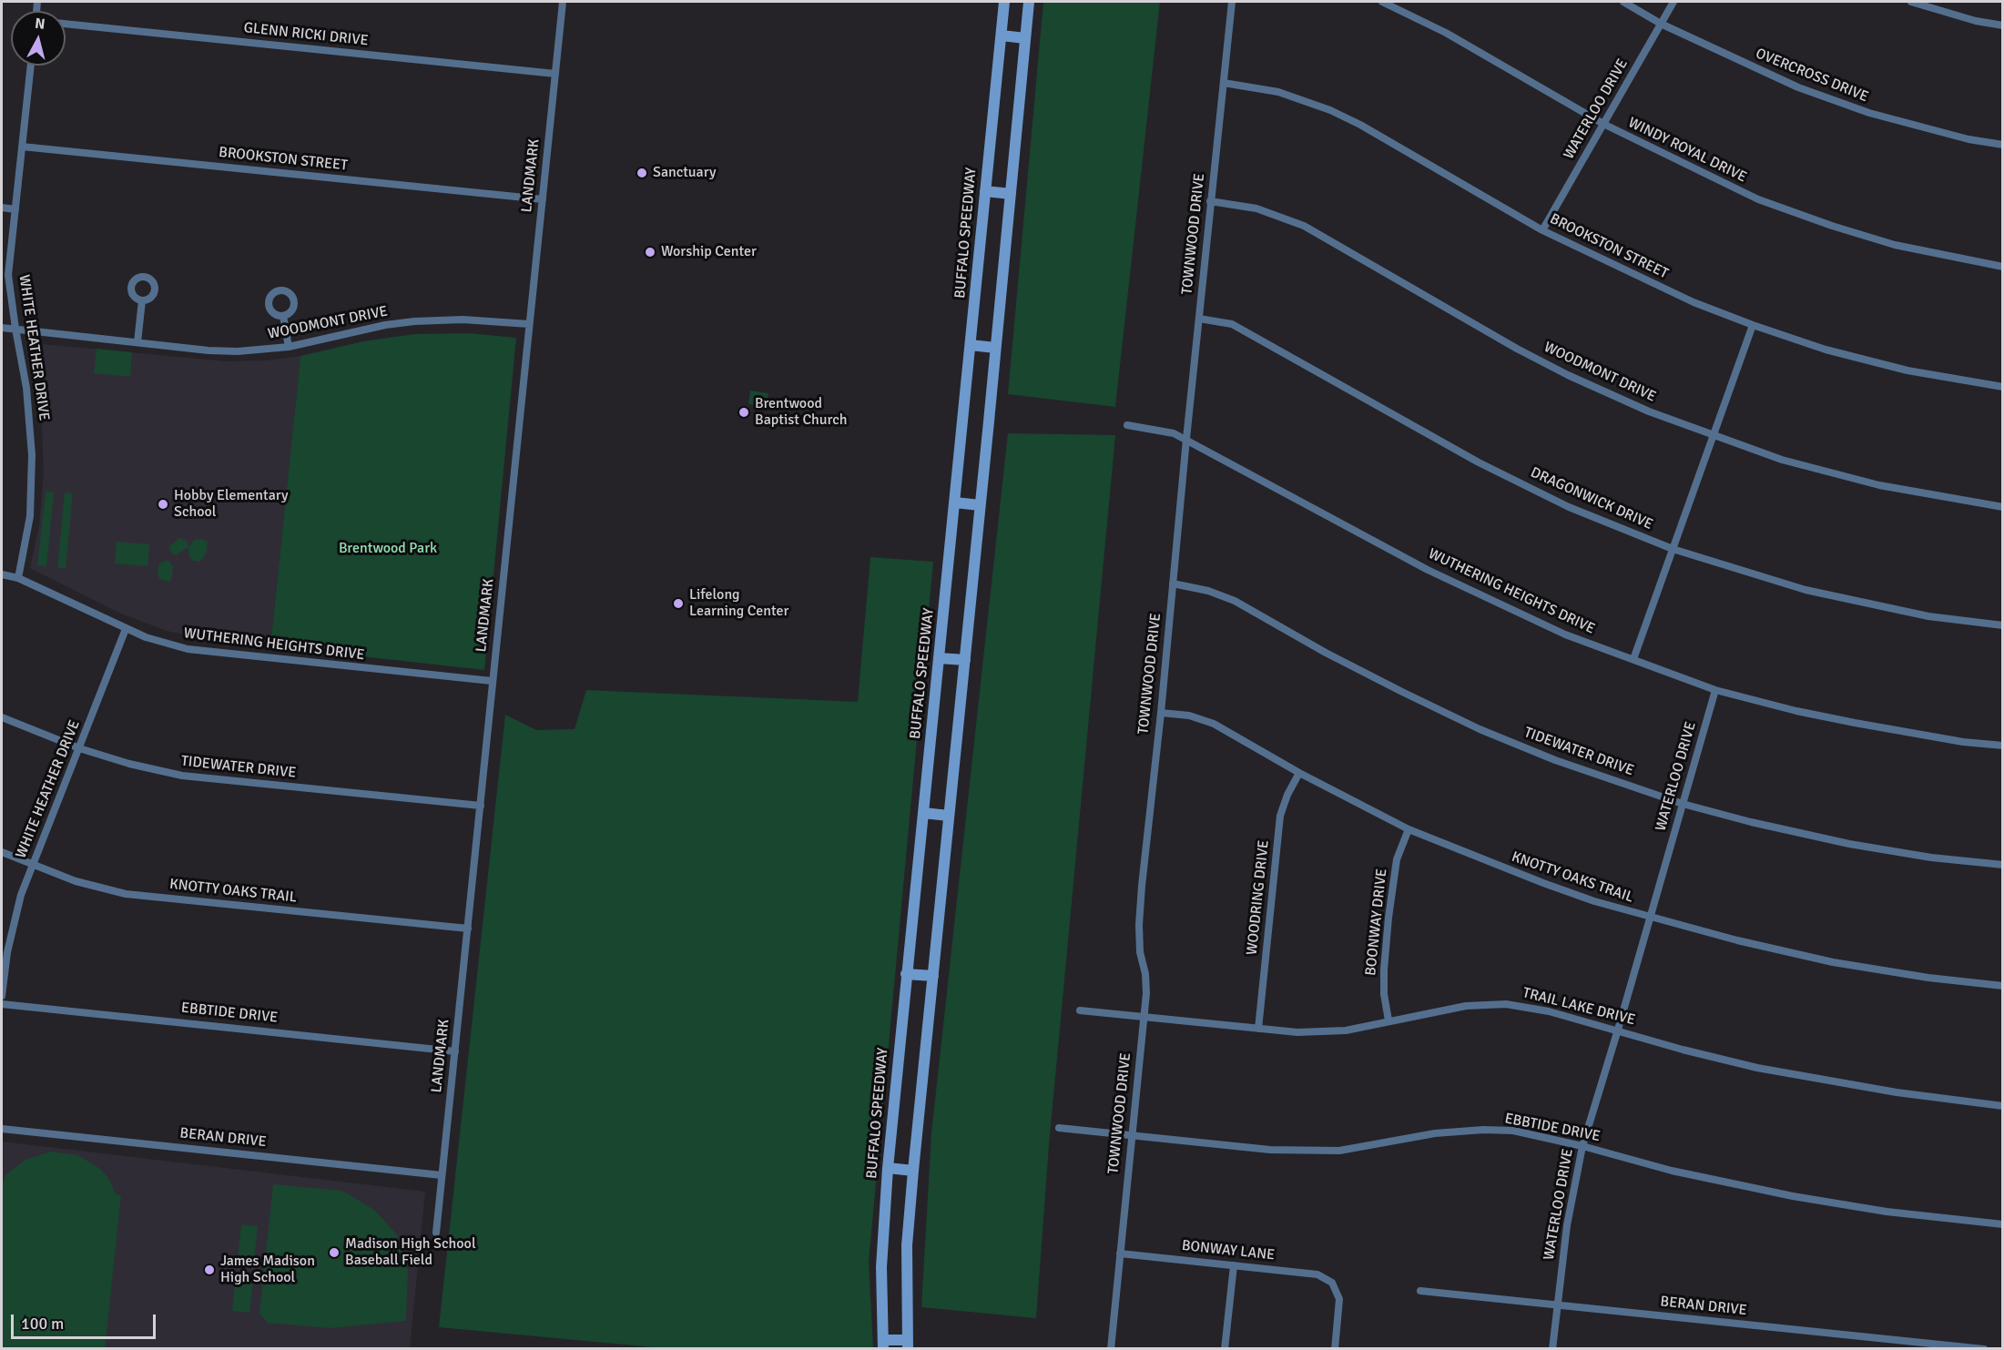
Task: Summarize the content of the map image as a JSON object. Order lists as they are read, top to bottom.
{
  "streets": {
    "main road": ["BUFFALO SPEEDWAY"],
    "street": [
      "GLENN RICKI DRIVE",
      "OVERCROSS DRIVE",
      "WATERLOO DRIVE",
      "WINDY ROYAL DRIVE",
      "BROOKSTON STREET",
      "LANDMARK",
      "TOWNWOOD DRIVE",
      "WOODMONT DRIVE",
      "WHITE HEATHER DRIVE",
      "DRAGONWICK DRIVE",
      "WUTHERING HEIGHTS DRIVE",
      "TIDEWATER DRIVE",
      "KNOTTY OAKS TRAIL",
      "WOODRING DRIVE",
      "BOONWAY DRIVE",
      "TRAIL LAKE DRIVE",
      "EBBTIDE DRIVE",
      "BERAN DRIVE",
      "BONWAY LANE"
    ]
  },
  "crossings": [
    ["GLENN RICKI DRIVE", "LANDMARK"],
    ["OVERCROSS DRIVE", "WATERLOO DRIVE"],
    ["WATERLOO DRIVE", "WINDY ROYAL DRIVE"],
    ["WATERLOO DRIVE", "BROOKSTON STREET"],
    ["WATERLOO DRIVE", "WUTHERING HEIGHTS DRIVE"],
    ["WATERLOO DRIVE", "TIDEWATER DRIVE"],
    ["WATERLOO DRIVE", "KNOTTY OAKS TRAIL"],
    ["WATERLOO DRIVE", "TRAIL LAKE DRIVE"],
    ["WATERLOO DRIVE", "EBBTIDE DRIVE"],
    ["WATERLOO DRIVE", "BERAN DRIVE"],
    ["BROOKSTON STREET", "LANDMARK"],
    ["BROOKSTON STREET", "TOWNWOOD DRIVE"],
    ["BROOKSTON STREET", "WHITE HEATHER DRIVE"],
    ["LANDMARK", "WOODMONT DRIVE"],
    ["LANDMARK", "WUTHERING HEIGHTS DRIVE"],
    ["LANDMARK", "TIDEWATER DRIVE"],
    ["LANDMARK", "KNOTTY OAKS TRAIL"],
    ["LANDMARK", "EBBTIDE DRIVE"],
    ["LANDMARK", "BERAN DRIVE"],
    ["TOWNWOOD DRIVE", "WOODMONT DRIVE"],
    ["TOWNWOOD DRIVE", "DRAGONWICK DRIVE"],
    ["TOWNWOOD DRIVE", "WUTHERING HEIGHTS DRIVE"],
    ["TOWNWOOD DRIVE", "TIDEWATER DRIVE"],
    ["TOWNWOOD DRIVE", "KNOTTY OAKS TRAIL"],
    ["TOWNWOOD DRIVE", "TRAIL LAKE DRIVE"],
    ["TOWNWOOD DRIVE", "EBBTIDE DRIVE"],
    ["TOWNWOOD DRIVE", "BONWAY LANE"],
    ["WOODMONT DRIVE", "WHITE HEATHER DRIVE"],
    ["WHITE HEATHER DRIVE", "WUTHERING HEIGHTS DRIVE"],
    ["WHITE HEATHER DRIVE", "TIDEWATER DRIVE"],
    ["WHITE HEATHER DRIVE", "KNOTTY OAKS TRAIL"],
    ["KNOTTY OAKS TRAIL", "WOODRING DRIVE"],
    ["KNOTTY OAKS TRAIL", "BOONWAY DRIVE"],
    ["WOODRING DRIVE", "TRAIL LAKE DRIVE"],
    ["BOONWAY DRIVE", "TRAIL LAKE DRIVE"]
  ],
  "parks": ["Brentwood Park"],
  "places": [
    "Sanctuary",
    "Worship Center",
    "Brentwood Baptist Church",
    "Hobby Elementary School",
    "Lifelong Learning Center",
    "Madison High School Baseball Field",
    "James Madison High School"
  ],
  "scale_bar": "100 m",
  "north": "top"
}
